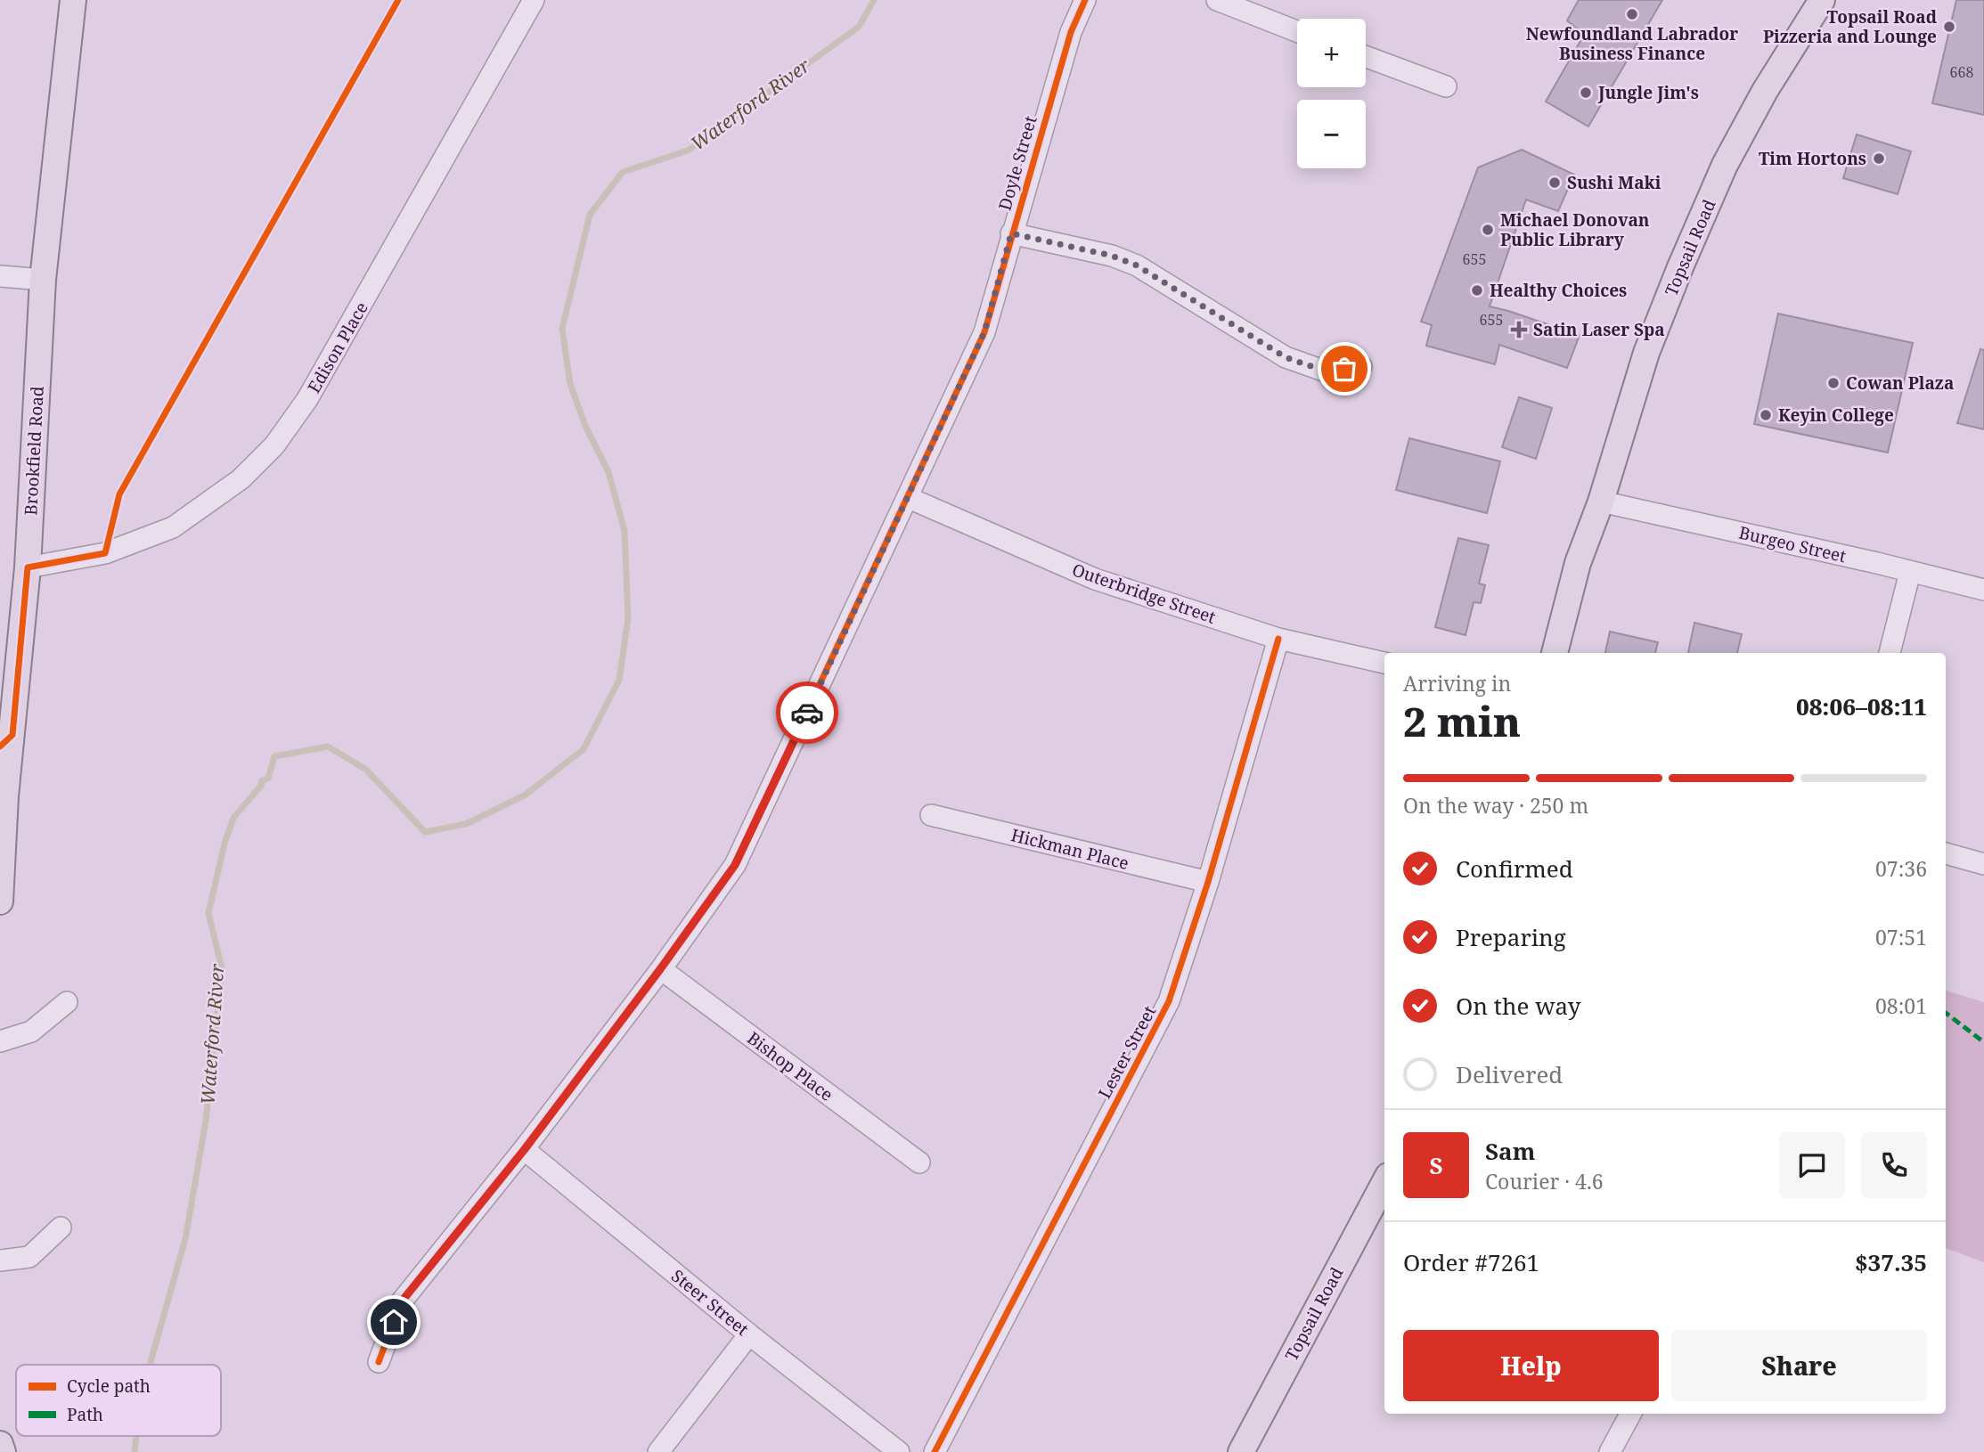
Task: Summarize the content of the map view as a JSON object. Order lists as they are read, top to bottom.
{
  "streets": {
    "main road": ["Topsail Road", "Brookfield Road"],
    "street": [
      "Doyle Street",
      "Edison Place",
      "Burgeo Street",
      "Outerbridge Street",
      "Hickman Place",
      "Lester Street",
      "Bishop Place",
      "Steer Street"
    ]
  },
  "crossings": [
    ["Doyle Street", "Outerbridge Street"],
    ["Doyle Street", "Bishop Place"],
    ["Doyle Street", "Steer Street"],
    ["Topsail Road", "Burgeo Street"],
    ["Edison Place", "Brookfield Road"],
    ["Outerbridge Street", "Lester Street"],
    ["Hickman Place", "Lester Street"]
  ],
  "water": ["Waterford River"],
  "places": {
    "other": [
      "Newfoundland Labrador Business Finance",
      "Topsail Road Pizzeria and Lounge",
      "Jungle Jim's",
      "Tim Hortons",
      "Sushi Maki",
      "Michael Donovan Public Library",
      "Healthy Choices",
      "Cowan Plaza",
      "Keyin College"
    ],
    "health": ["Satin Laser Spa"]
  },
  "house_numbers": ["668", "655", "655"],
  "legend": ["Cycle path", "Path"],
  "page": {
    "map_buttons": ["+", "−"],
    "heading": ["2 min", "Arriving in", "08:06–08:11"],
    "panel": [
      "Sam",
      "Courier · 4.6",
      "Order #7261",
      "$37.35"
    ],
    "bar": "On the way · 250 m",
    "list": [
      ["Confirmed", "07:36"],
      ["Preparing", "07:51"],
      ["On the way", "08:01"],
      "Delivered"
    ],
    "round": "S",
    "buttons": ["Help", "Share"]
  }
}
